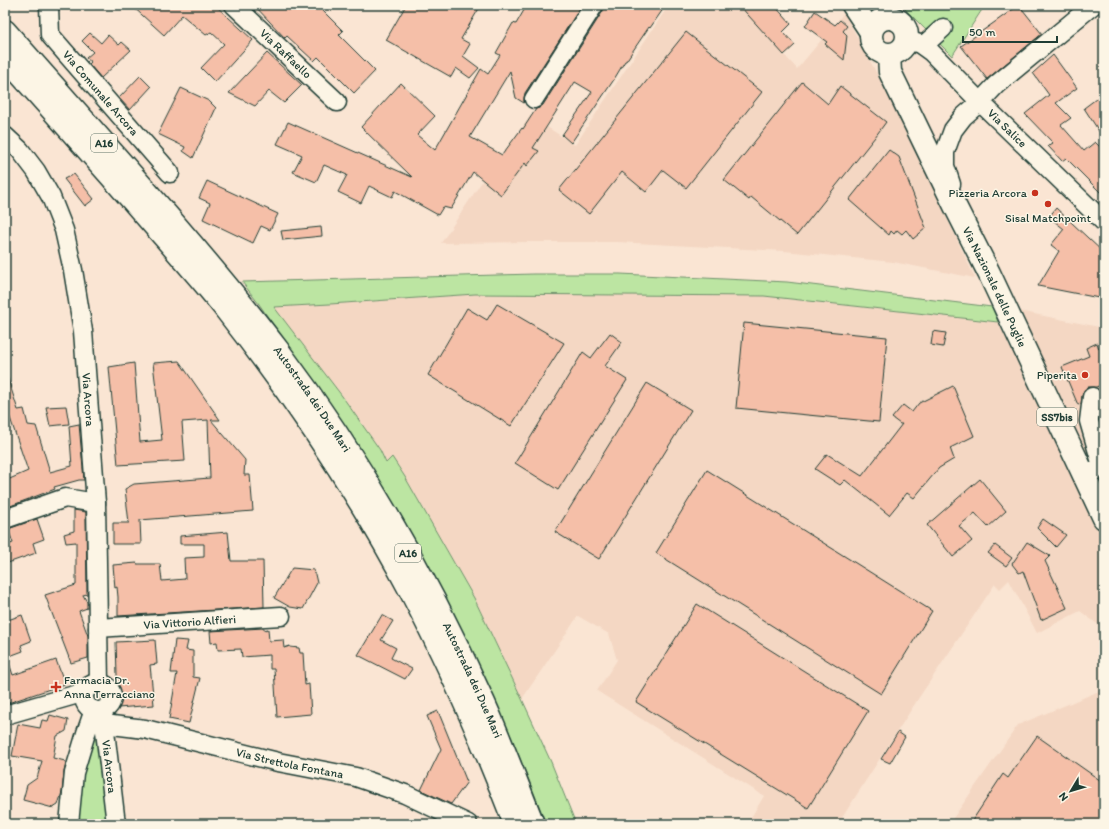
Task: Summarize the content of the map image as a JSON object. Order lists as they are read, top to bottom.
{
  "streets": {
    "main road": [
      "A16",
      "Via Nazionale delle Puglie",
      "Autostrada dei Due Mari",
      "SS7bis"
    ],
    "street": [
      "Via Raffaello",
      "Via Comunale Arcora",
      "Via Salice",
      "Via Arcora",
      "Via Vittorio Alfieri",
      "Via Strettola Fontana"
    ]
  },
  "crossings": [
    ["Via Arcora", "Via Vittorio Alfieri"],
    ["Via Arcora", "Via Strettola Fontana"]
  ],
  "places": {
    "other": ["Pizzeria Arcora", "Sisal Matchpoint", "Piperita"],
    "health": ["Farmacia Dr. Anna Terracciano"]
  },
  "scale_bar": "50 m",
  "north": "bottom left"
}
